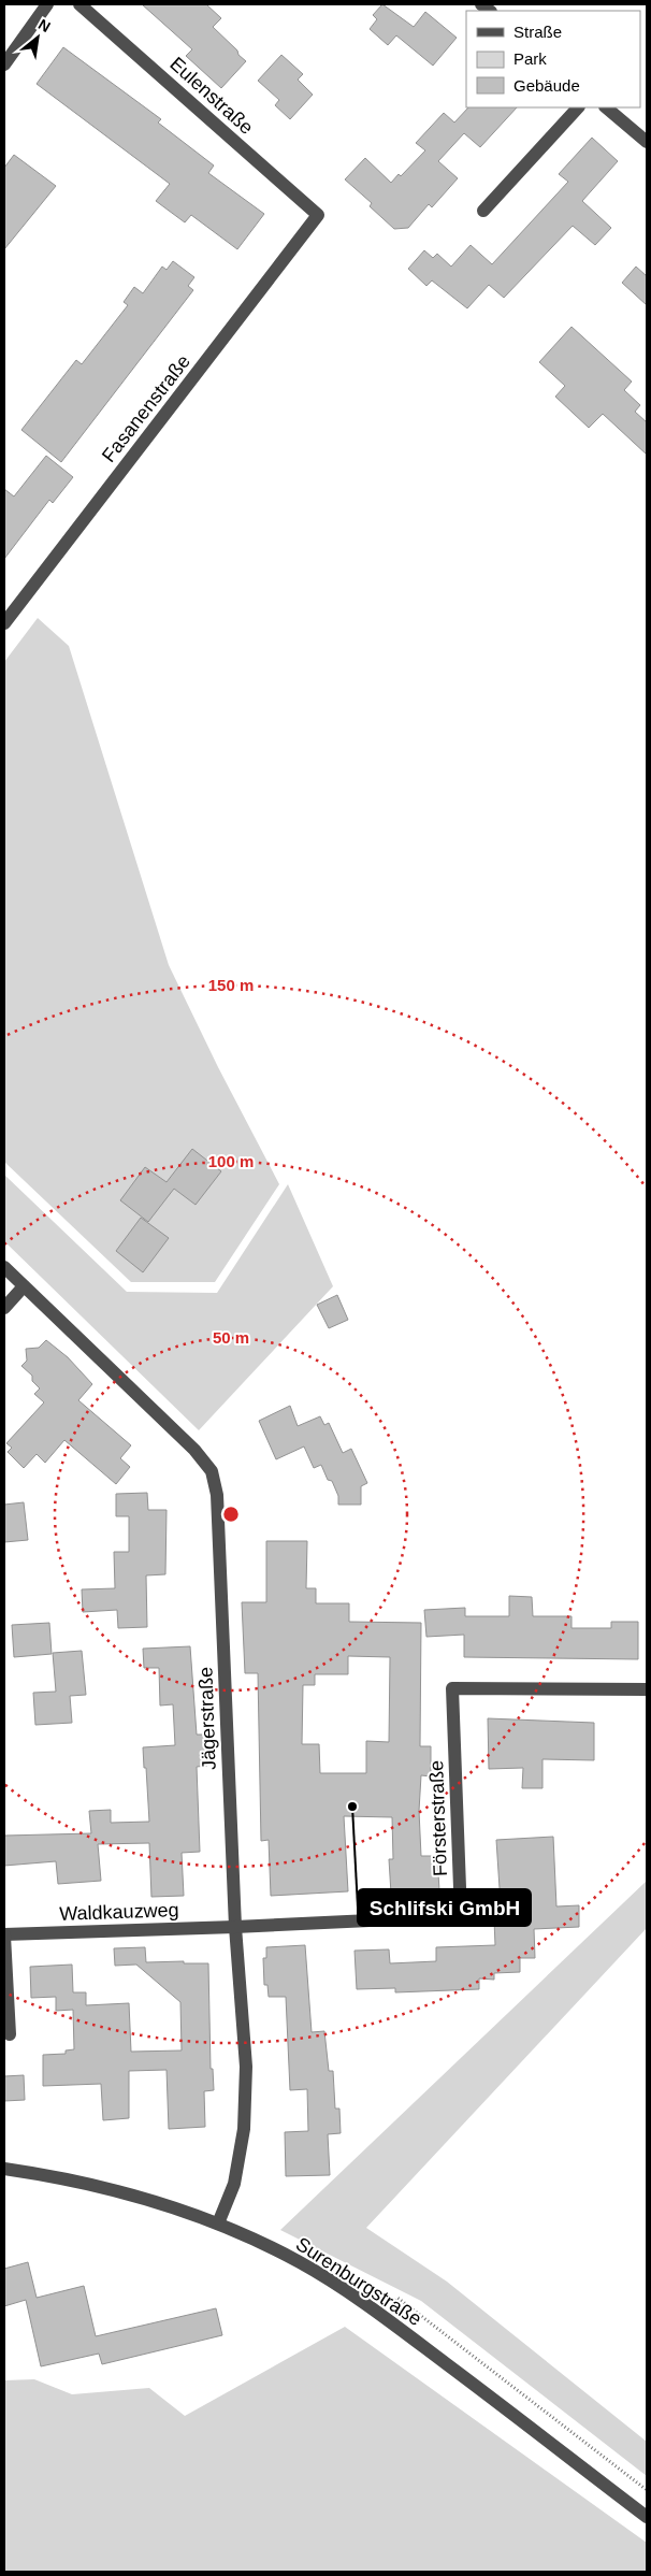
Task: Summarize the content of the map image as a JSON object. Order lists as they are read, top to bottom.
{
  "streets": {
    "street": [
      "Eulenstraße",
      "Fasanenstraße",
      "Jägerstraße",
      "Försterstraße",
      "Waldkauzweg",
      "Surenburgstraße"
    ]
  },
  "crossings": [
    ["Eulenstraße", "Fasanenstraße"],
    ["Jägerstraße", "Försterstraße"],
    ["Jägerstraße", "Waldkauzweg"],
    ["Jägerstraße", "Surenburgstraße"],
    ["Försterstraße", "Waldkauzweg"]
  ],
  "places": ["Schlifski GmbH"],
  "legend": ["Straße", "Park", "Gebäude"],
  "north": "top right",
  "rings": ["150 m", "100 m", "50 m"]
}
